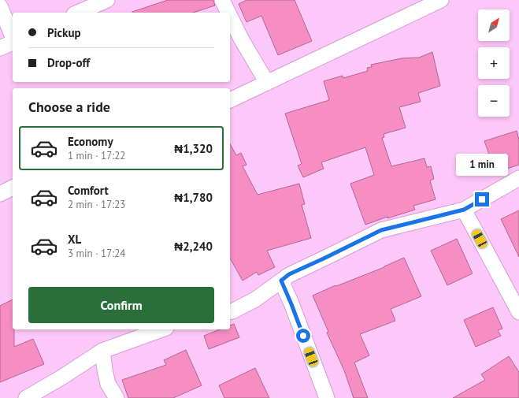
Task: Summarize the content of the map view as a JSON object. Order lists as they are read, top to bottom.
{
  "north": "top right",
  "page": {
    "map_buttons": ["+", "−"],
    "banner": ["Pickup", "Drop-off"],
    "heading": "Choose a ride",
    "list": [
      {
        "name": "Economy",
        "note": "1 min · 17:22",
        "value": "₦1,320"
      },
      {
        "name": "Comfort",
        "note": "2 min · 17:23",
        "value": "₦1,780"
      },
      {
        "name": "XL",
        "note": "3 min · 17:24",
        "value": "₦2,240"
      }
    ],
    "bubble": "1 min",
    "buttons": "Confirm"
  }
}
